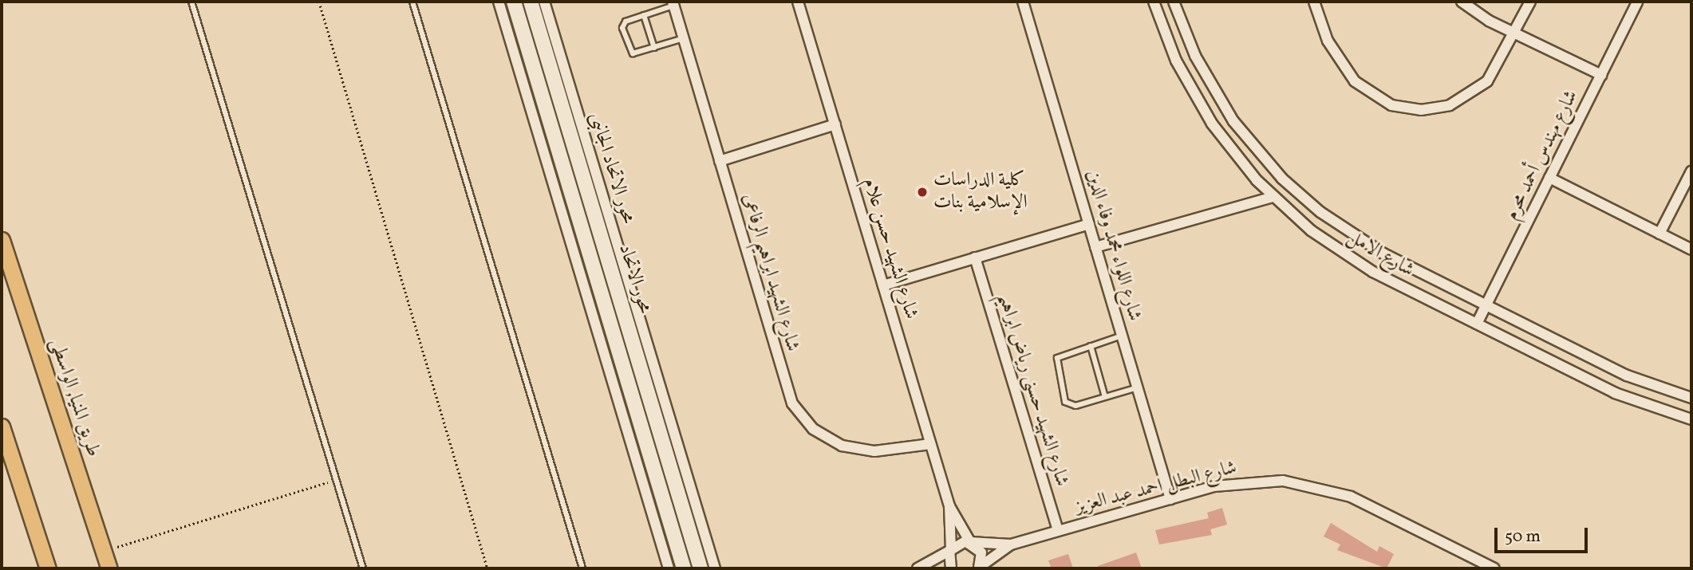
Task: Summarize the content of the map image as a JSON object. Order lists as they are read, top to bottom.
{
  "streets": {
    "main road": ["طريق المنيا, الواسطى"],
    "street": [
      "شارع مهندس أحمد محرم",
      "محور الاتحاد الجانبى",
      "شارع اللواء محمد وفاء الدين",
      "شارع الشهيد حسن علام",
      "شارع الامل",
      "شارع الشهيد ابراهيم الرفاعى",
      "محور الاتحاد",
      "شارع الشهيد حسنى رياض ابراهيم",
      "شارع البطل احمد عبد العزيز"
    ]
  },
  "crossings": [
    ["شارع مهندس أحمد محرم", "شارع الامل"],
    ["شارع اللواء محمد وفاء الدين", "شارع البطل احمد عبد العزيز"],
    ["شارع الشهيد حسن علام", "شارع الشهيد ابراهيم الرفاعى"],
    ["شارع الشهيد حسن علام", "شارع البطل احمد عبد العزيز"],
    ["شارع الشهيد حسنى رياض ابراهيم", "شارع البطل احمد عبد العزيز"]
  ],
  "places": ["كلية الدراسات الإسلامية بنات"],
  "scale_bar": "50 m"
}
